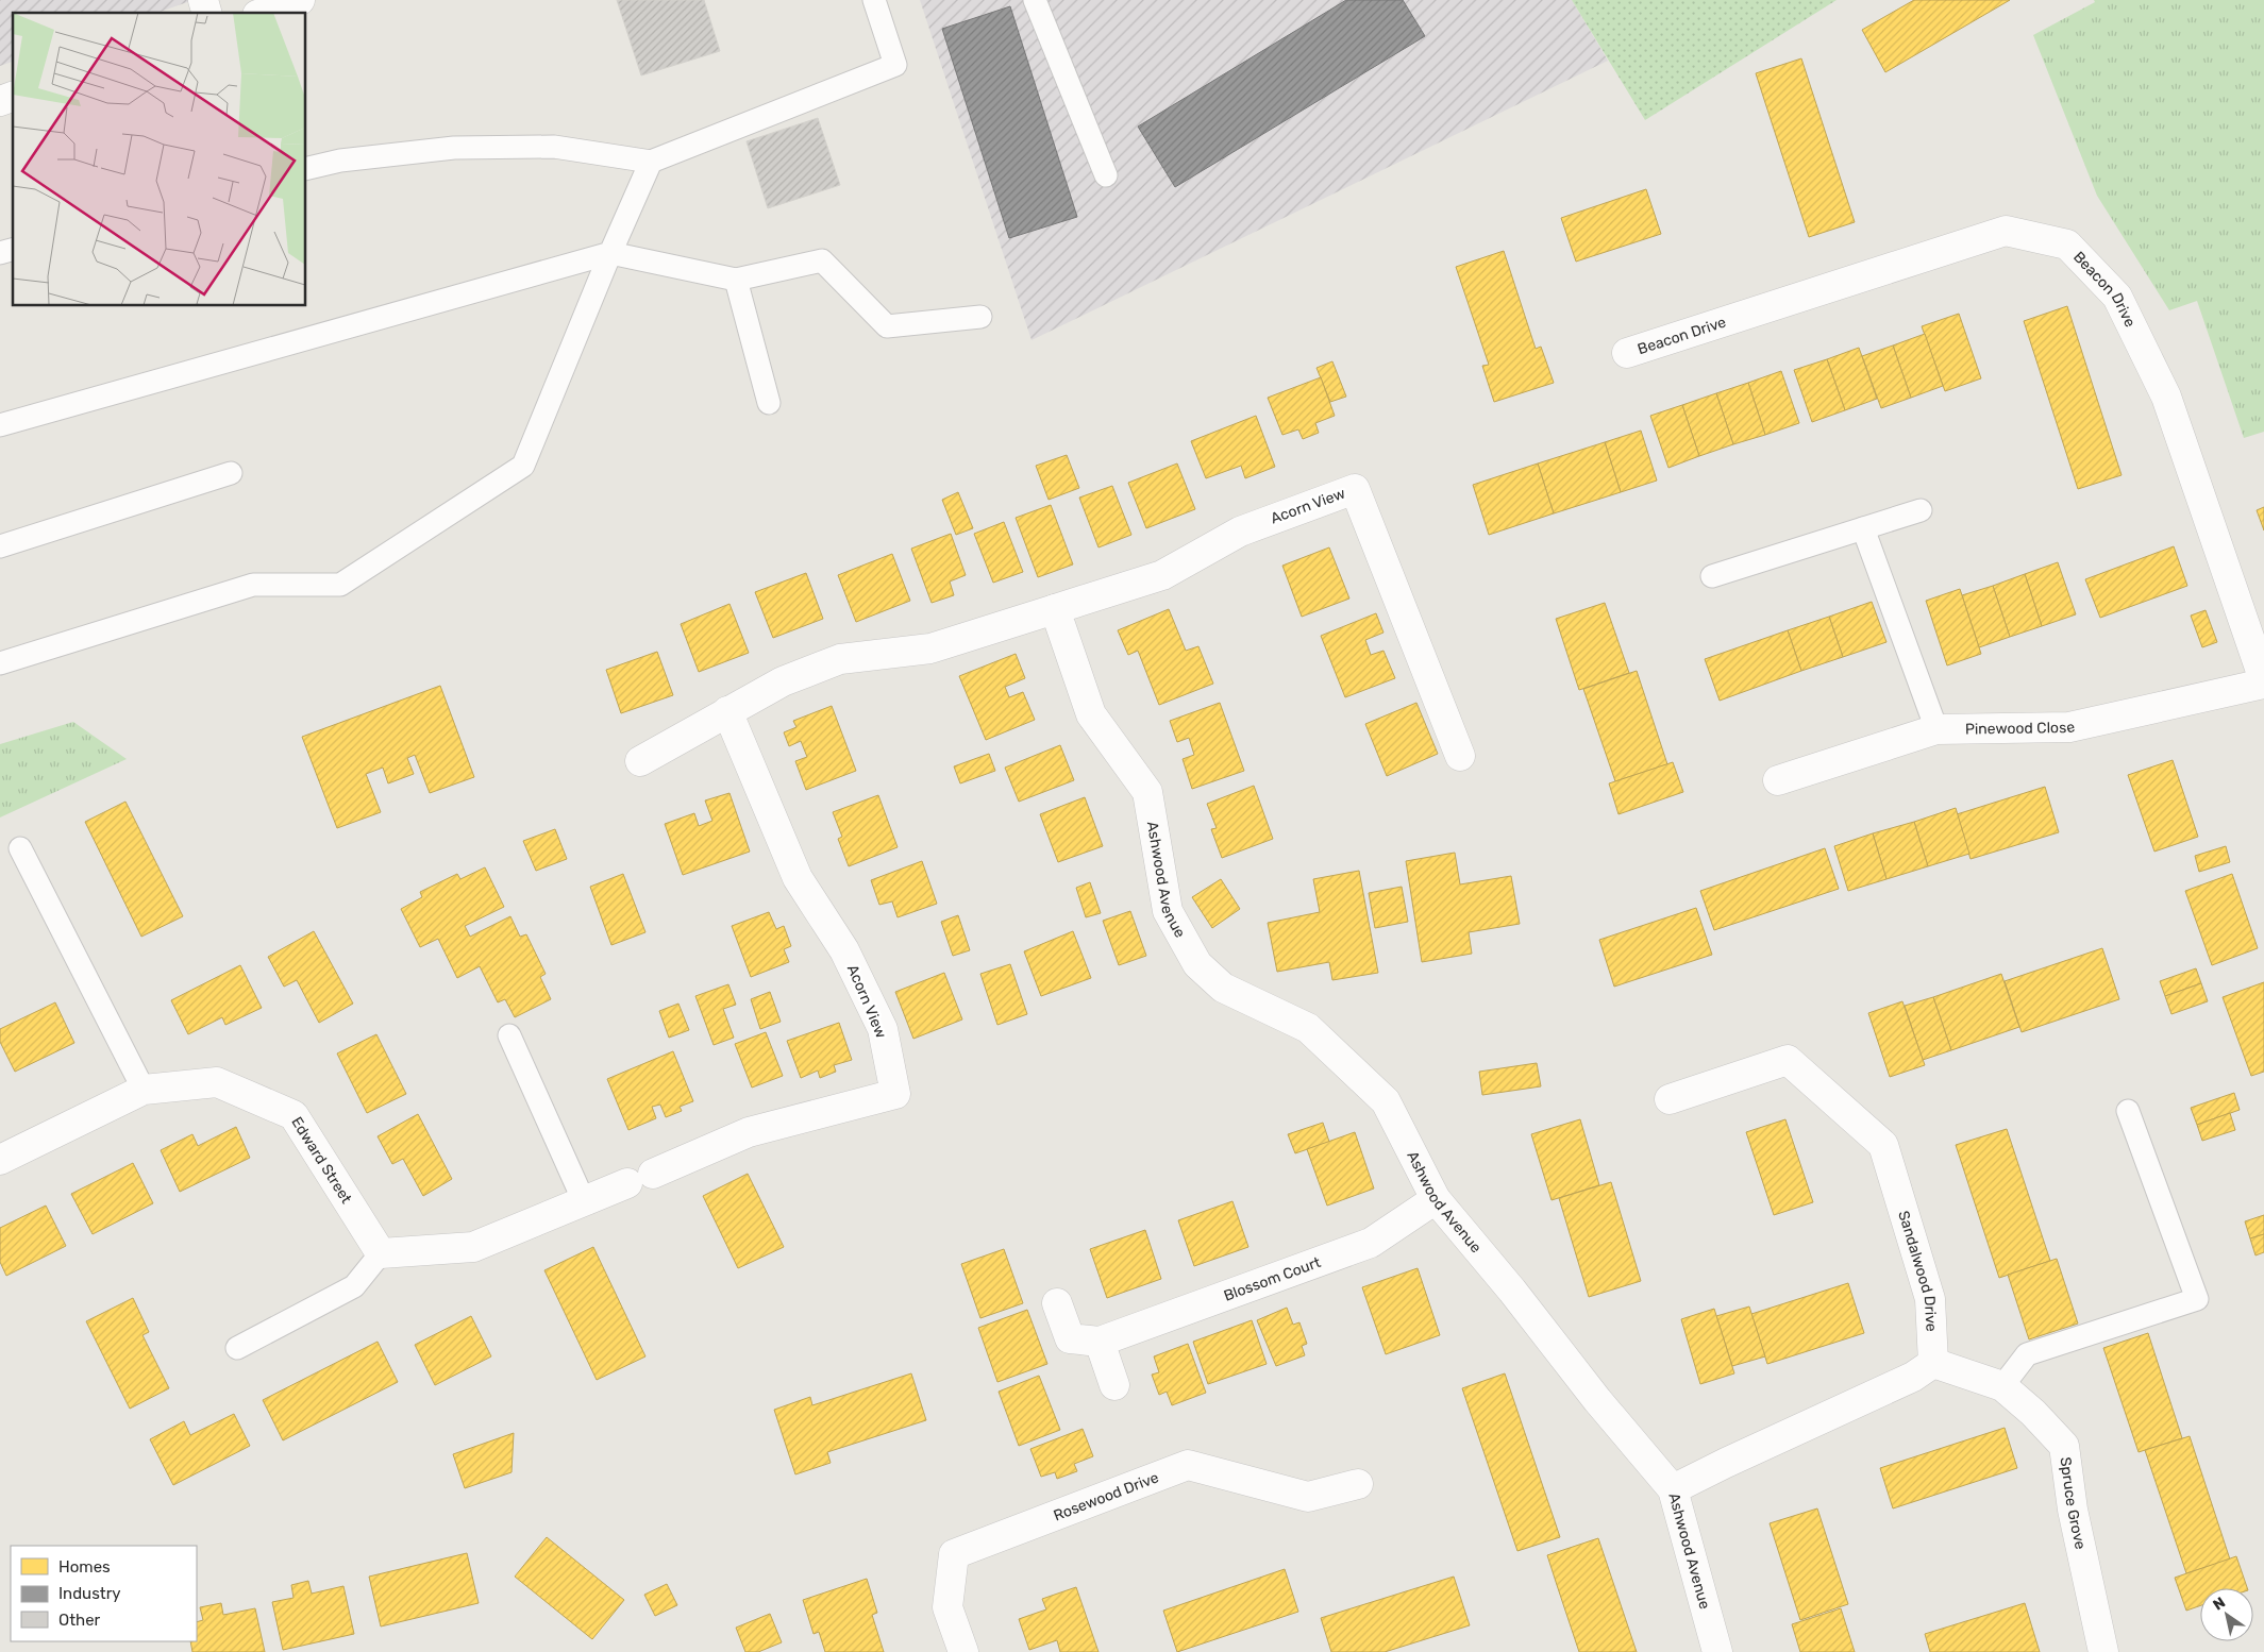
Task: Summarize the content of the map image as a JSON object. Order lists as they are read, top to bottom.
{
  "streets": {
    "street": [
      "Beacon Drive",
      "Acorn View",
      "Pinewood Close",
      "Ashwood Avenue",
      "Edward Street",
      "Sandalwood Drive",
      "Blossom Court",
      "Rosewood Drive",
      "Spruce Grove"
    ]
  },
  "crossings": [
    ["Beacon Drive", "Pinewood Close"],
    ["Acorn View", "Ashwood Avenue"],
    ["Ashwood Avenue", "Blossom Court"],
    ["Sandalwood Drive", "Spruce Grove"]
  ],
  "legend": ["Homes", "Industry", "Other"],
  "north": "top left"
}
